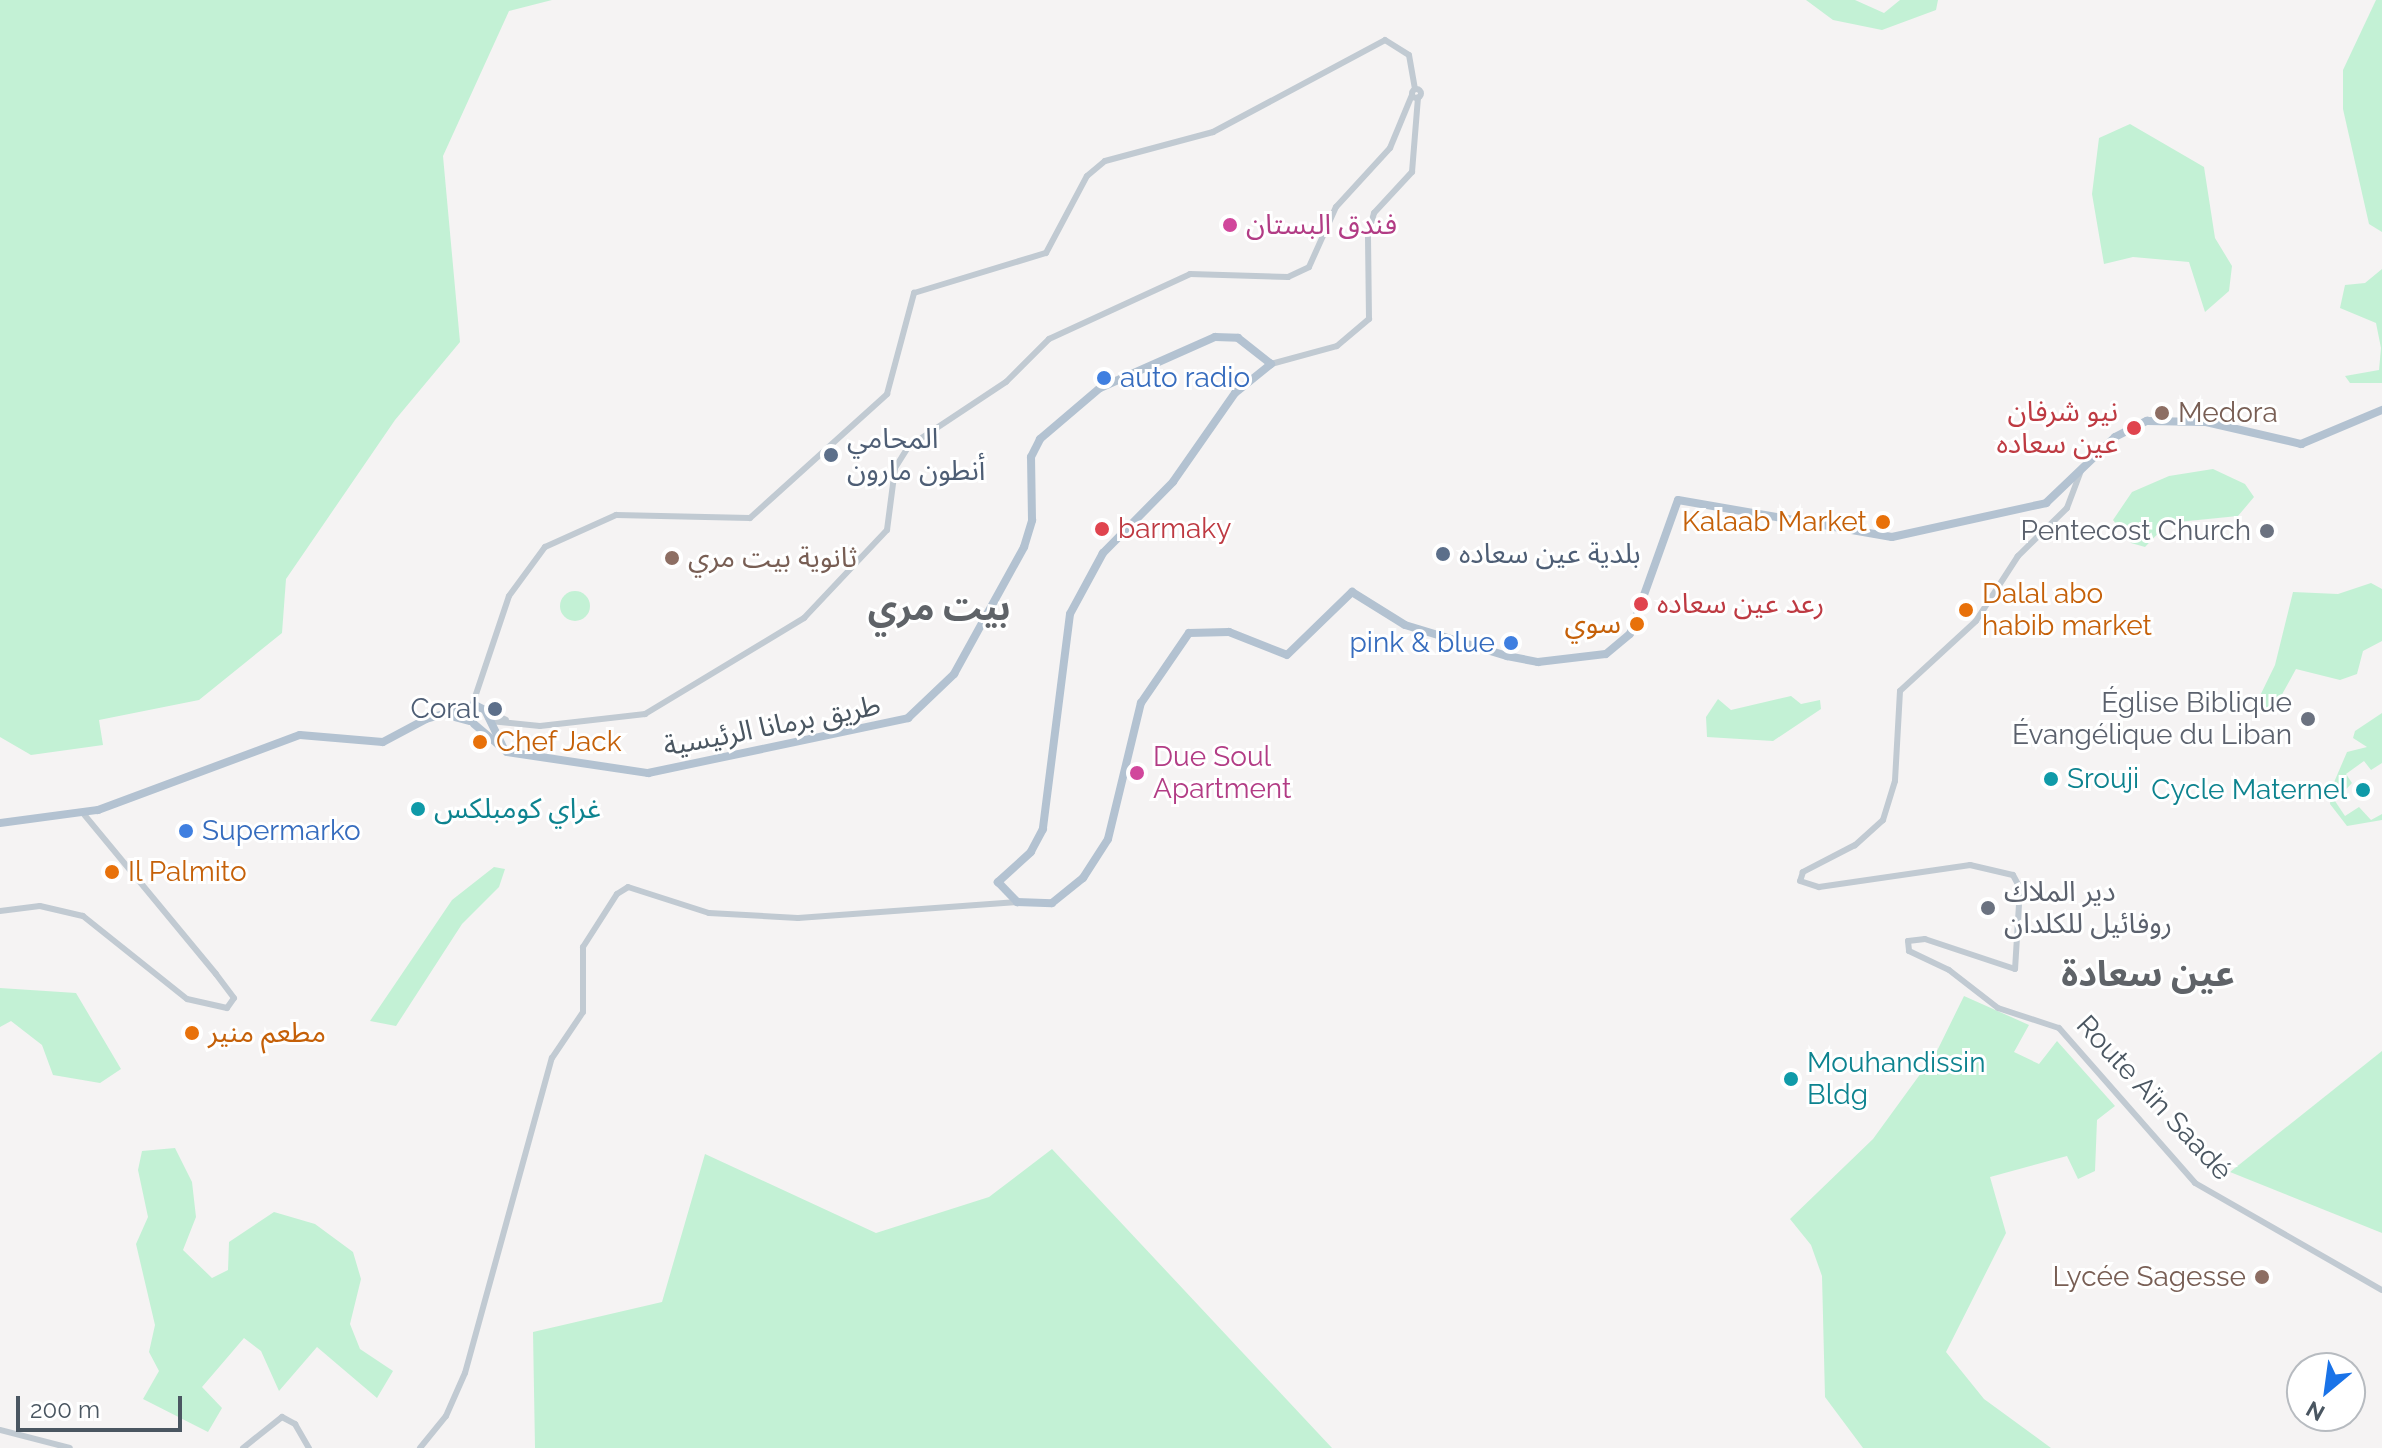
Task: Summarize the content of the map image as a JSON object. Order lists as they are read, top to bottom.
{
  "streets": {
    "main road": ["طريق برمانا الرئيسية"],
    "street": ["Route Aïn Saadé"]
  },
  "districts": ["بيت مري", "عين سعادة"],
  "places": [
    "فندق البستان",
    "auto radio",
    "Medora",
    "نيو شرفان عين سعاده",
    "المحامي أنطون مارون",
    "Kalaab Market",
    "barmaky",
    "Pentecost Church",
    "بلدية عين سعاده",
    "ثانوية بيت مري",
    "رعد عين سعاده",
    "Dalal abo habib market",
    "سوي",
    "pink & blue",
    "Coral",
    "Église Biblique Évangélique du Liban",
    "Chef Jack",
    "Due Soul Apartment",
    "Srouji",
    "Cycle Maternel",
    "غراي كومبلكس",
    "Supermarko",
    "Il Palmito",
    "دير الملاك روفائيل للكلدان",
    "مطعم منير",
    "Mouhandissin Bldg",
    "Lycée Sagesse"
  ],
  "scale_bar": "200 m",
  "north": "bottom left"
}
